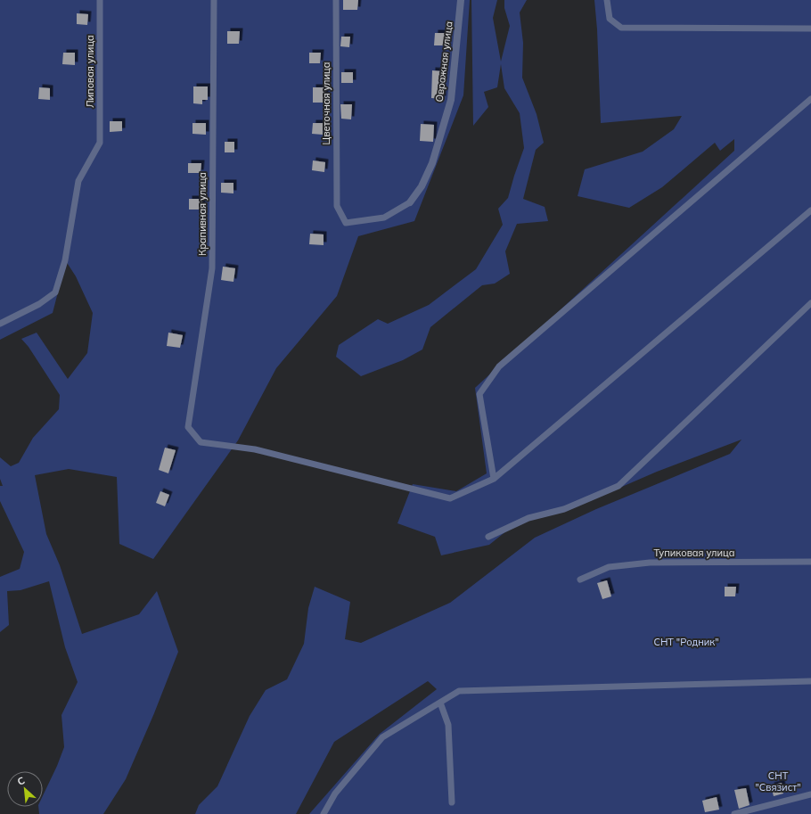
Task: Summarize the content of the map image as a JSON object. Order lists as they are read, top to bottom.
{
  "streets": {
    "street": ["Овражная улица"],
    "lane": [
      "Липовая улица",
      "Цветочная улица",
      "Крапивная улица",
      "Тупиковая улица"
    ]
  },
  "crossings": [
    ["Овражная улица", "Цветочная улица"]
  ],
  "parks": ["СНТ \"Родник\"", "СНТ \"Связист\""],
  "north": "top left"
}
